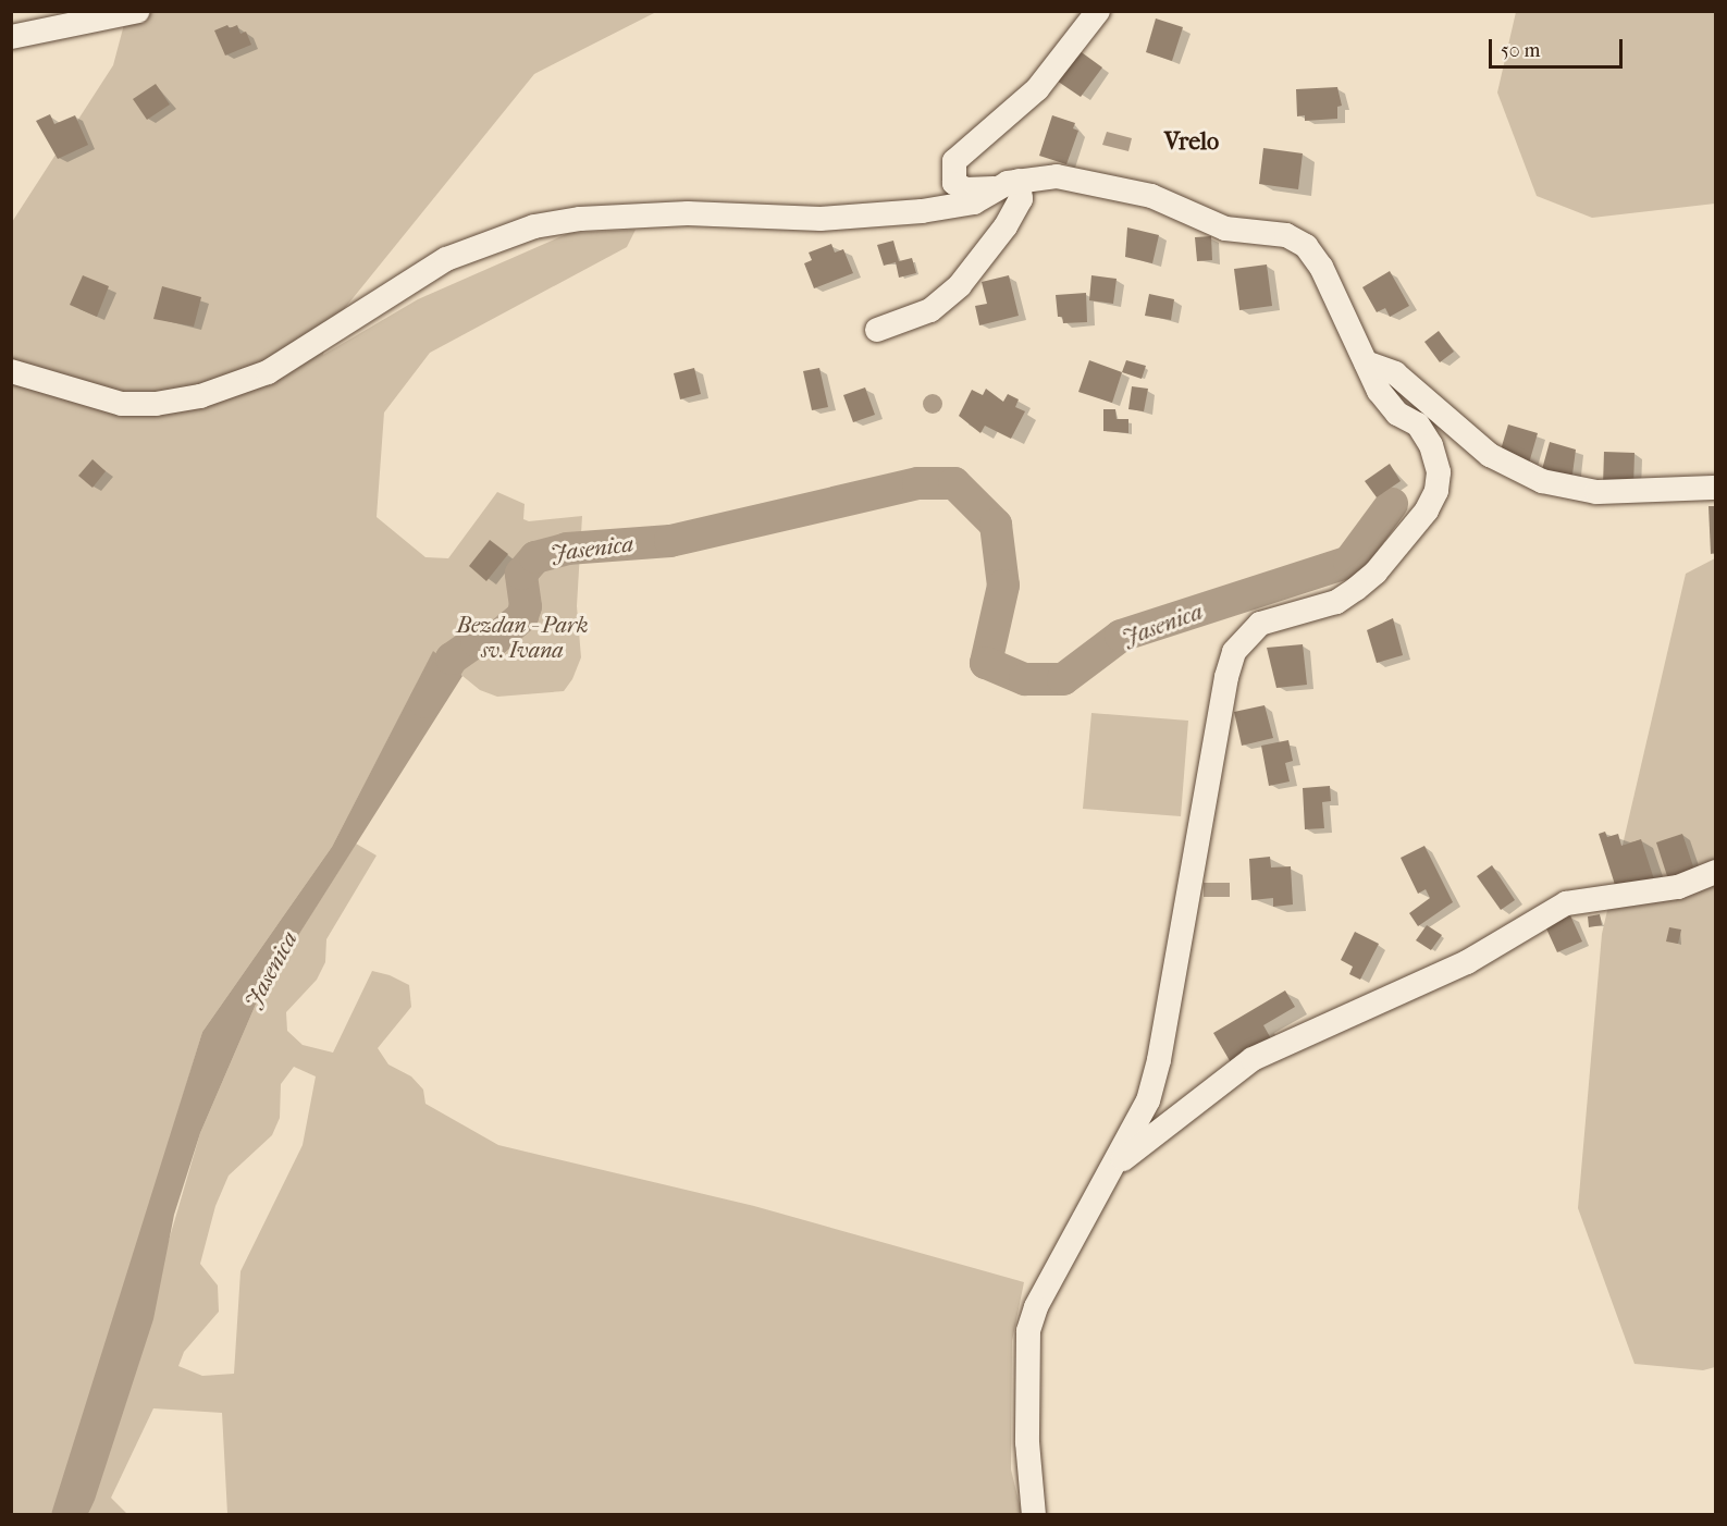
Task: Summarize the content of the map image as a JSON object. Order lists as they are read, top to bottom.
{
  "districts": ["Vrelo"],
  "water": ["Jasenica"],
  "parks": ["Bezdan - Park sv. Ivana"],
  "scale_bar": "50 m"
}
